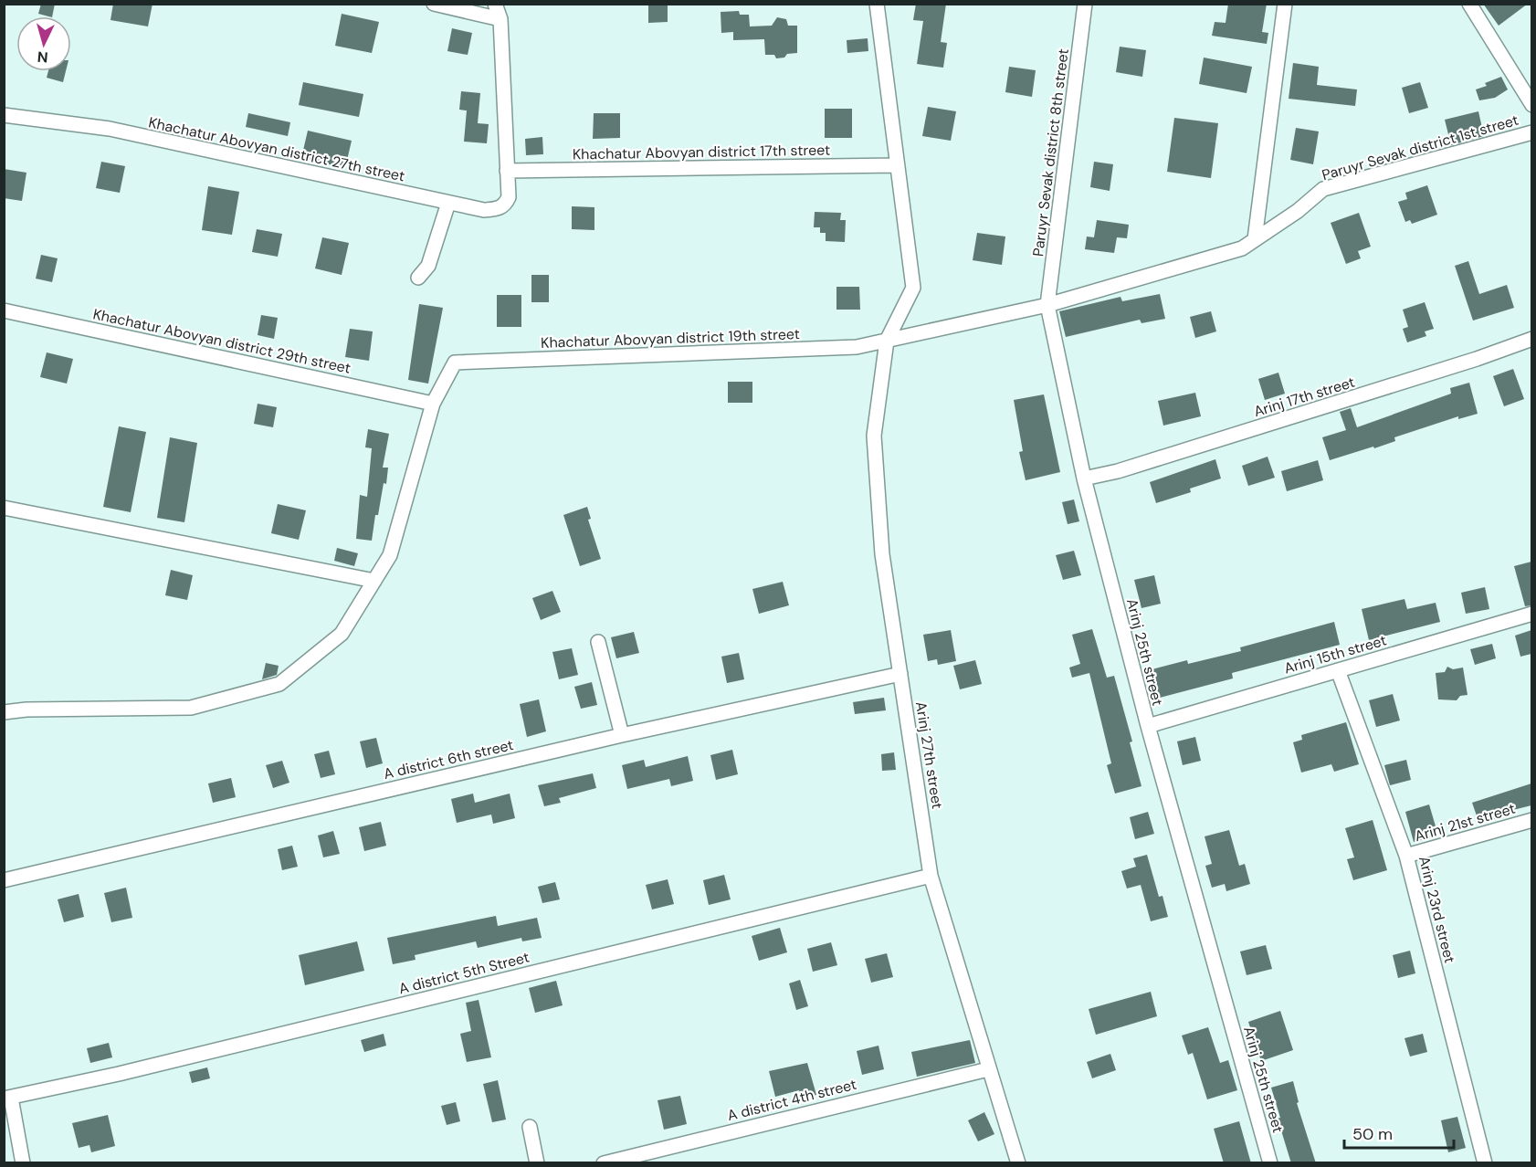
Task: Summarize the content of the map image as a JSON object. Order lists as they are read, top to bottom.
{
  "streets": {
    "street": [
      "Paruyr Sevak district 1st street",
      "Khachatur Abovyan district 27th street",
      "Khachatur Abovyan district 17th street",
      "Paruyr Sevak district 8th street",
      "Khachatur Abovyan district 19th street",
      "Khachatur Abovyan district 29th street",
      "Arinj 17th street",
      "Arinj 25th street",
      "Arinj 15th street",
      "Arinj 27th street",
      "A district 6th street",
      "Arinj 21st street",
      "Arinj 23rd street",
      "A district 5th Street",
      "A district 4th street"
    ]
  },
  "crossings": [
    ["Paruyr Sevak district 1st street", "Paruyr Sevak district 8th street"],
    ["Paruyr Sevak district 1st street", "Arinj 25th street"],
    ["Khachatur Abovyan district 27th street", "Khachatur Abovyan district 17th street"],
    ["Khachatur Abovyan district 17th street", "Arinj 27th street"],
    ["Paruyr Sevak district 8th street", "Arinj 25th street"],
    ["Khachatur Abovyan district 19th street", "Khachatur Abovyan district 29th street"],
    ["Khachatur Abovyan district 19th street", "Arinj 27th street"],
    ["Arinj 17th street", "Arinj 25th street"],
    ["Arinj 25th street", "Arinj 15th street"],
    ["Arinj 15th street", "Arinj 23rd street"],
    ["Arinj 27th street", "A district 6th street"],
    ["Arinj 27th street", "A district 5th Street"],
    ["Arinj 27th street", "A district 4th street"],
    ["Arinj 21st street", "Arinj 23rd street"]
  ],
  "scale_bar": "50 m",
  "north": "bottom"
}
